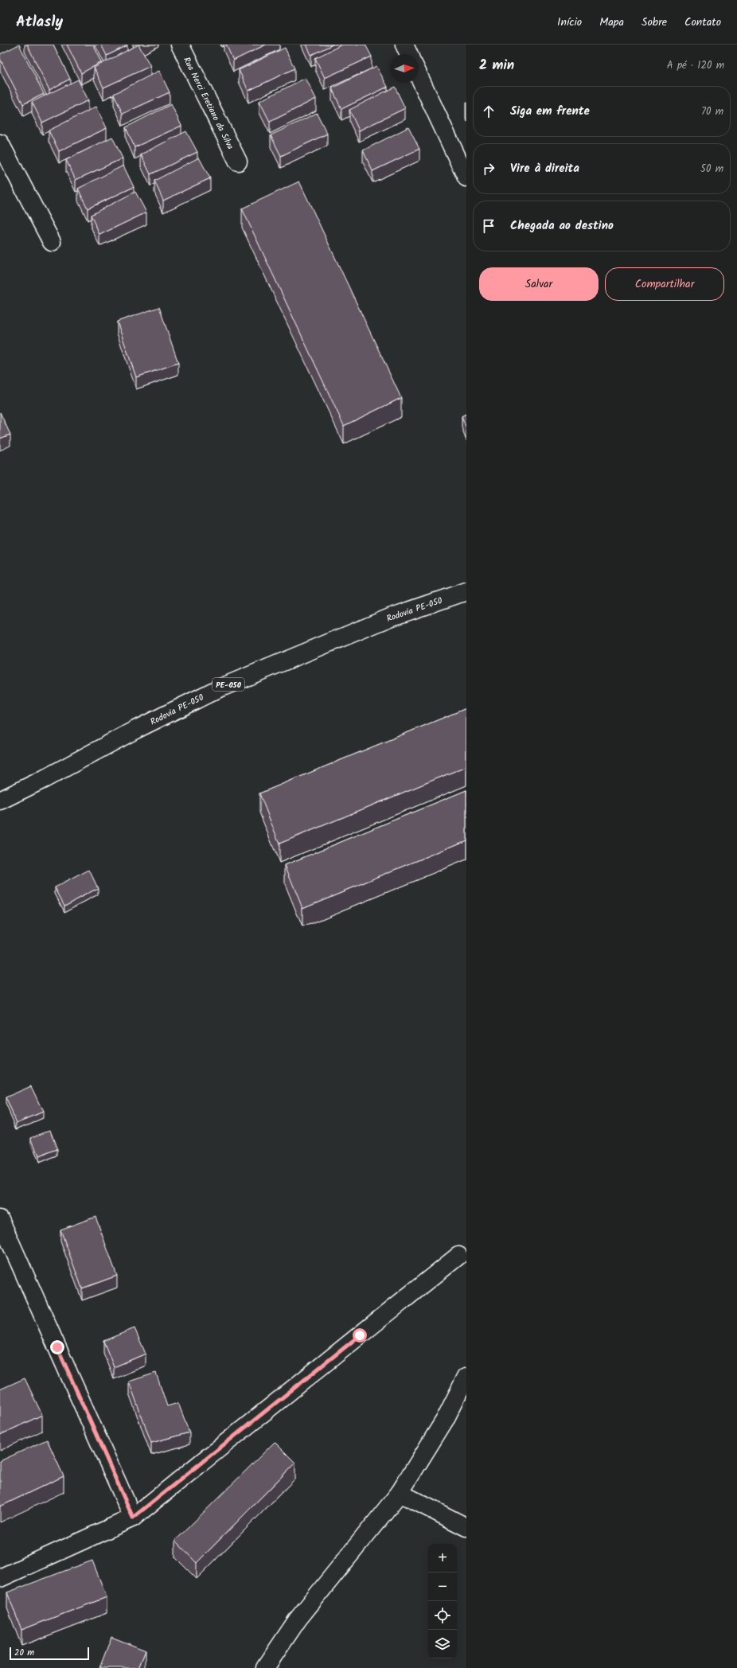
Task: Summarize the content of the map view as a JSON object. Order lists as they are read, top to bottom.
{
  "streets": {
    "street": ["Rua Nerci Eretiano da Silva", "Rodovia PE-050", "PE-050"]
  },
  "scale_bar": "20 m",
  "north": "right",
  "page": {
    "header": "Atlasly",
    "nav": [
      "Início",
      "Mapa",
      "Sobre",
      "Contato"
    ],
    "heading": ["2 min", "A pé · 120 m"],
    "list": [
      ["Siga em frente", "70 m"],
      ["Vire à direita", "50 m"],
      "Chegada ao destino"
    ],
    "buttons": ["Salvar", "Compartilhar"],
    "map_buttons": ["+", "−"],
    "scale": "20 m"
  }
}
